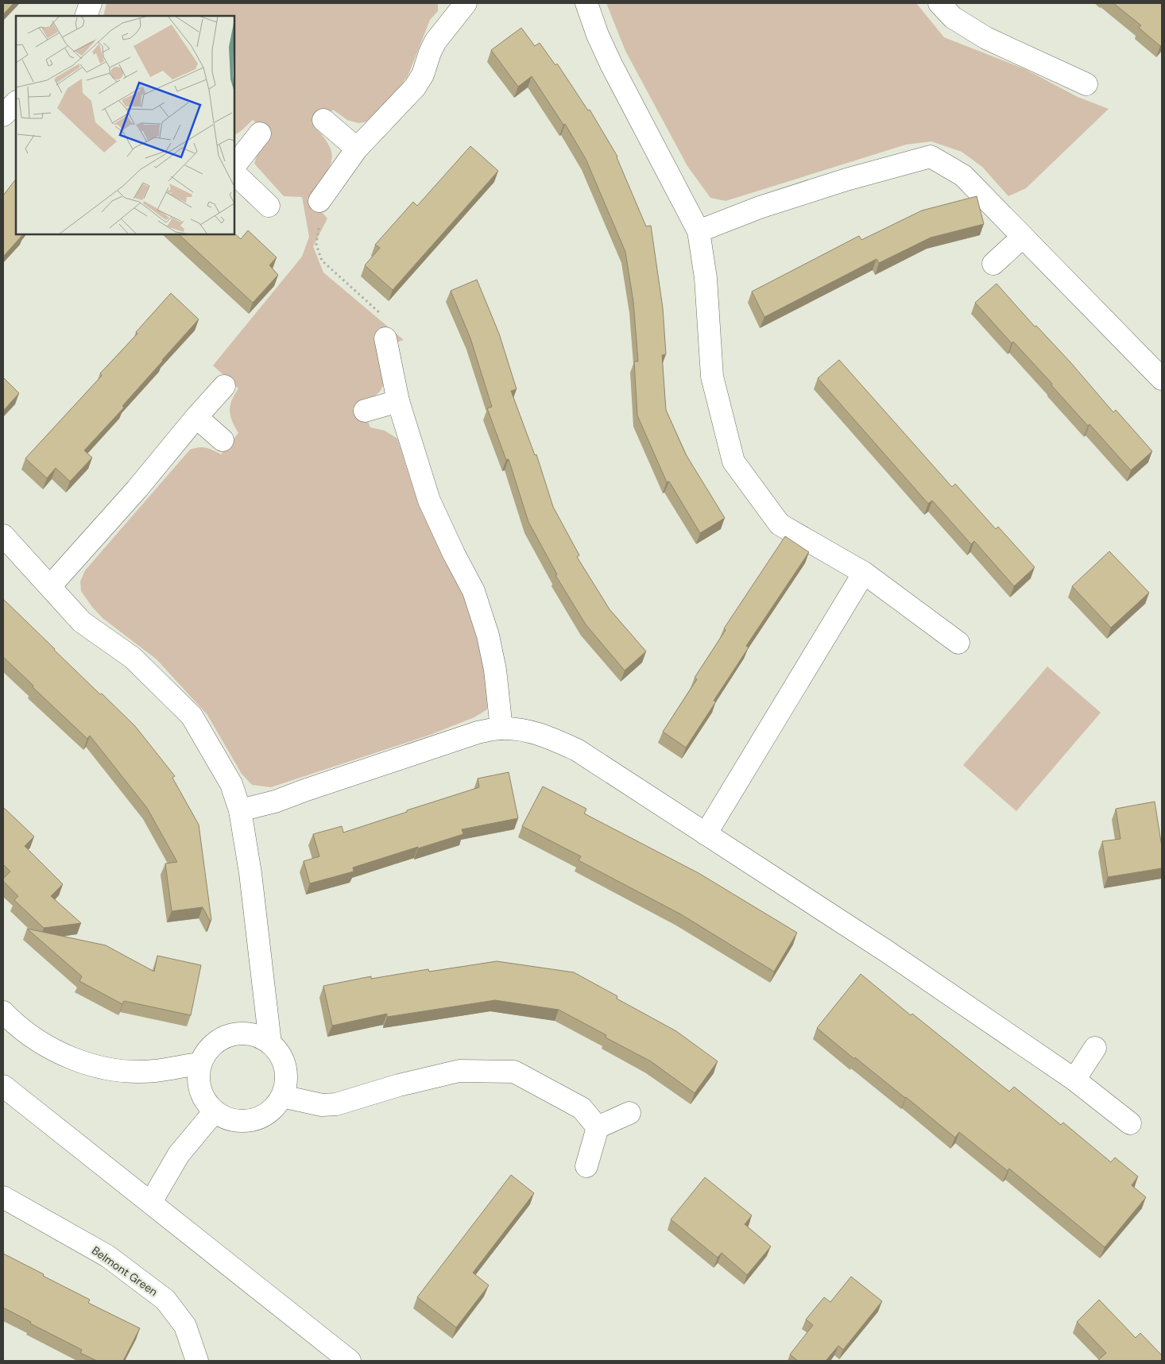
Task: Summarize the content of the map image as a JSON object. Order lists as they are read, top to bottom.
{
  "streets": {
    "street": ["Belmont Green"]
  }
}
